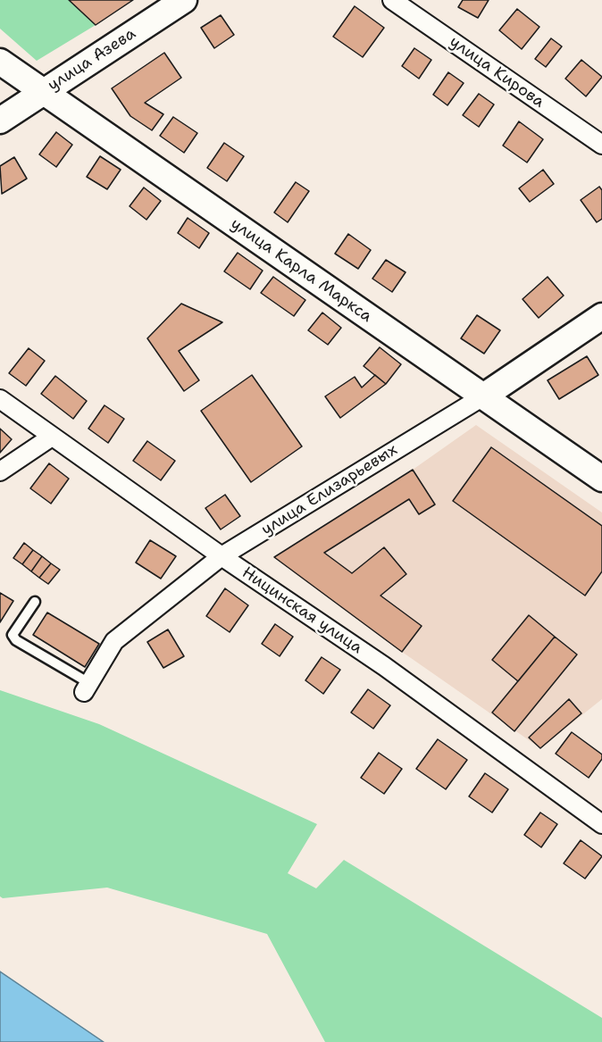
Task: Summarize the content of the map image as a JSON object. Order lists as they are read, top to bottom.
{
  "streets": {
    "street": [
      "улица Азева",
      "улица Кирова",
      "улица Карла Маркса",
      "улица Елизарьевых",
      "Ницинская улица"
    ]
  },
  "crossings": [
    ["улица Азева", "улица Карла Маркса"],
    ["улица Карла Маркса", "улица Елизарьевых"],
    ["улица Елизарьевых", "Ницинская улица"]
  ]
}
